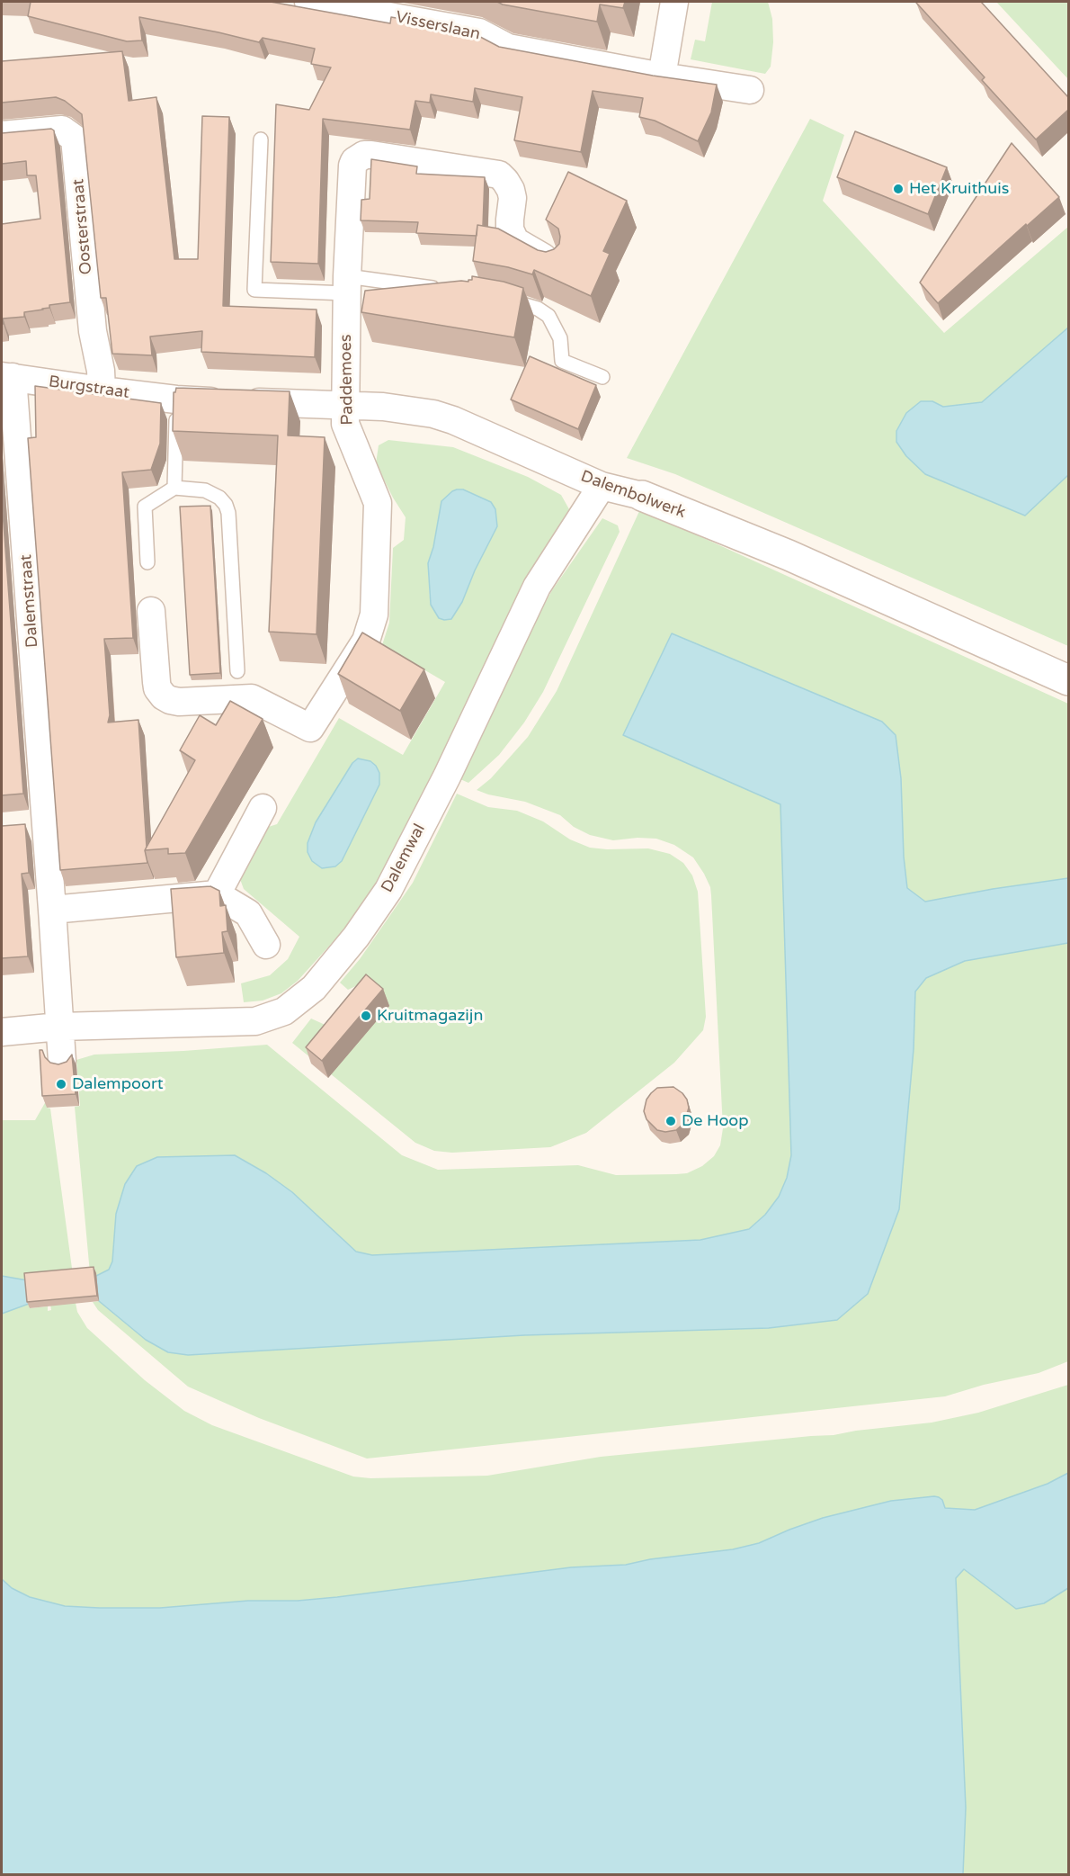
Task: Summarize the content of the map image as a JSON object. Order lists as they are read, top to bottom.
{
  "streets": {
    "street": [
      "Visserslaan",
      "Oosterstraat",
      "Paddemoes",
      "Burgstraat",
      "Dalembolwerk",
      "Dalemstraat",
      "Dalemwal"
    ]
  },
  "crossings": [
    ["Oosterstraat", "Burgstraat"],
    ["Paddemoes", "Dalembolwerk"],
    ["Burgstraat", "Dalembolwerk"],
    ["Burgstraat", "Dalemstraat"],
    ["Dalembolwerk", "Dalemwal"],
    ["Dalemstraat", "Dalemwal"]
  ],
  "places": [
    "Het Kruithuis",
    "Kruitmagazijn",
    "Dalempoort",
    "De Hoop"
  ]
}
